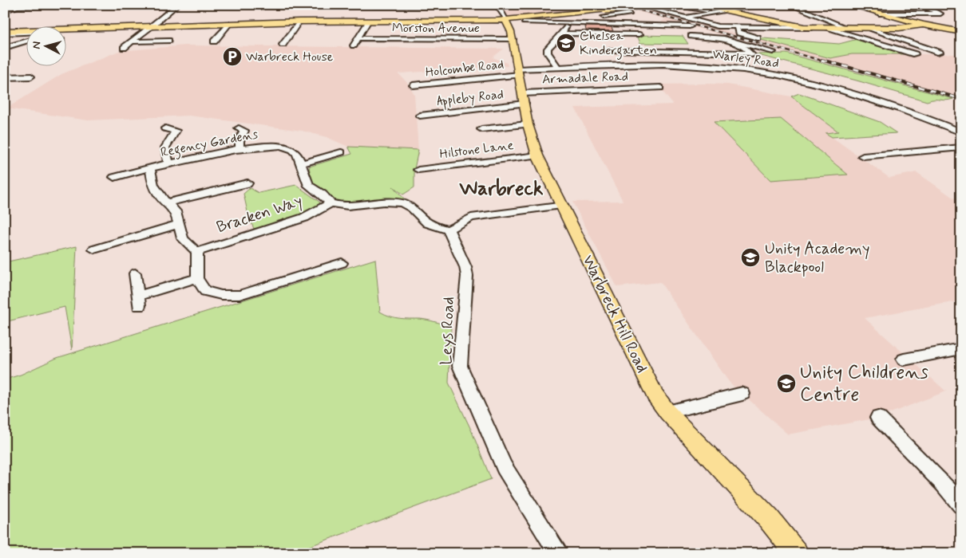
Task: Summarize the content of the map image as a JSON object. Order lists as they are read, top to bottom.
{
  "streets": {
    "main road": ["Warbreck Hill Road"],
    "street": [
      "Morston Avenue",
      "Warley Road",
      "Holcombe Road",
      "Armadale Road",
      "Appleby Road",
      "Regency Gardens",
      "Hilstone Lane",
      "Bracken Way",
      "Leys Road"
    ]
  },
  "crossings": [
    ["Morston Avenue", "Warbreck Hill Road"],
    ["Warley Road", "Holcombe Road"],
    ["Warley Road", "Warbreck Hill Road"],
    ["Holcombe Road", "Warbreck Hill Road"],
    ["Armadale Road", "Appleby Road"],
    ["Armadale Road", "Warbreck Hill Road"],
    ["Appleby Road", "Warbreck Hill Road"],
    ["Regency Gardens", "Bracken Way"],
    ["Hilstone Lane", "Warbreck Hill Road"]
  ],
  "districts": ["Warbreck"],
  "places": {
    "school or university": ["Chelsea Kindergarten", "Unity Academy Blackpool", "Unity Childrens Centre"],
    "parking": ["Warbreck House"]
  },
  "north": "left"
}
